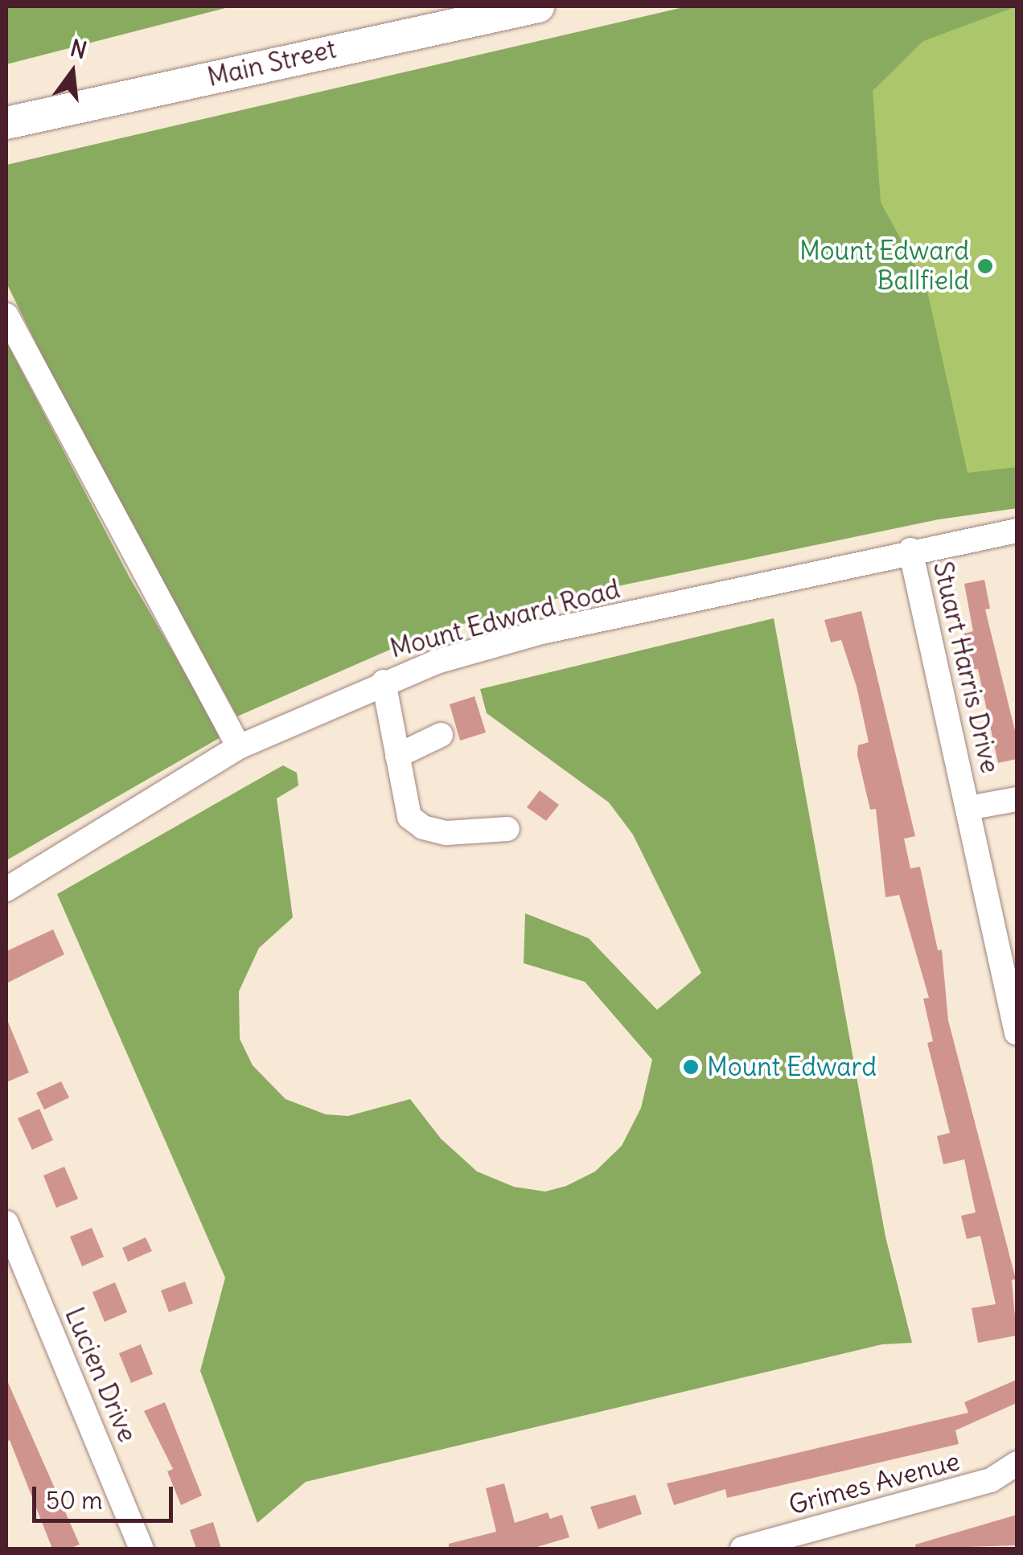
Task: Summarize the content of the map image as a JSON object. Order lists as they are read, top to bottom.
{
  "streets": {
    "main road": ["Main Street"],
    "street": [
      "Mount Edward Road",
      "Stuart Harris Drive",
      "Lucien Drive",
      "Grimes Avenue"
    ]
  },
  "crossings": [
    ["Mount Edward Road", "Stuart Harris Drive"]
  ],
  "places": ["Mount Edward Ballfield", "Mount Edward"],
  "scale_bar": "50 m",
  "north": "top"
}
